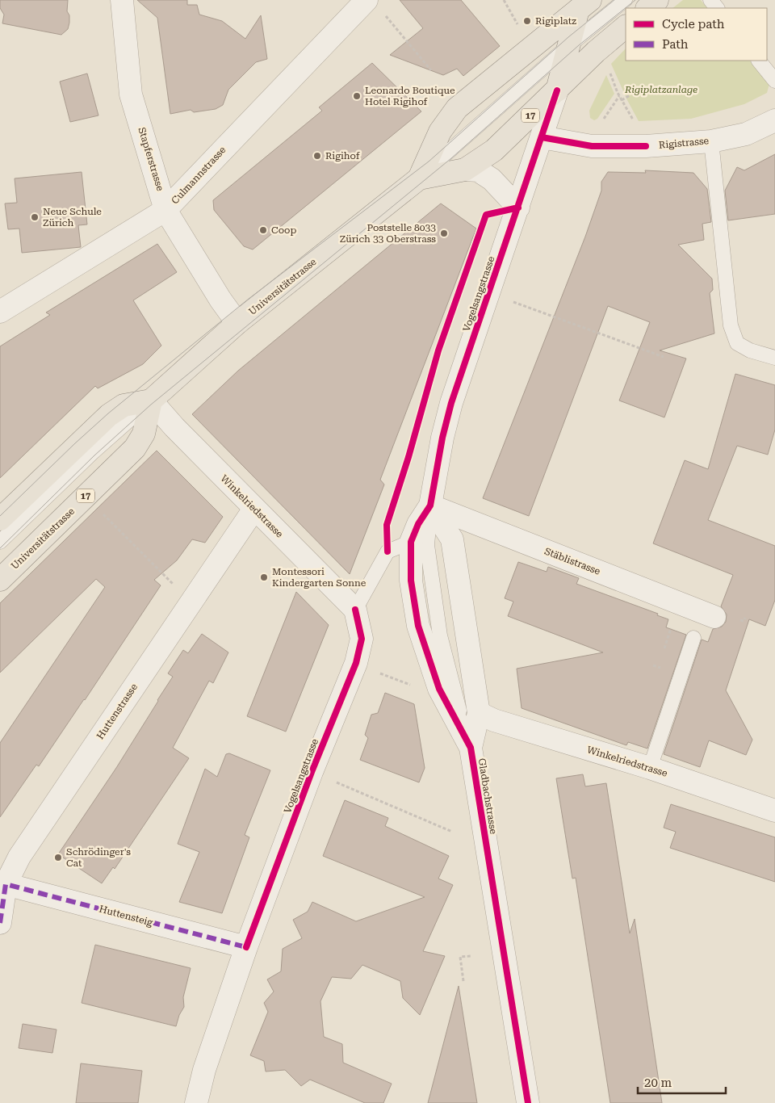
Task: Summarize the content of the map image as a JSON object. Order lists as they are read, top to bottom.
{
  "streets": {
    "main road": ["17", "Universitätstrasse"],
    "street": [
      "Rigistrasse",
      "Stapferstrasse",
      "Culmannstrasse",
      "Vogelsangstrasse",
      "Winkelriedstrasse",
      "Stäblistrasse",
      "Huttenstrasse",
      "Gladbachstrasse",
      "Huttensteig"
    ]
  },
  "crossings": [
    ["Rigistrasse", "Vogelsangstrasse"],
    ["Stapferstrasse", "Culmannstrasse"],
    ["Stapferstrasse", "Universitätstrasse"],
    ["Universitätstrasse", "Vogelsangstrasse"],
    ["Universitätstrasse", "Winkelriedstrasse"],
    ["Vogelsangstrasse", "Winkelriedstrasse"],
    ["Vogelsangstrasse", "Stäblistrasse"],
    ["Vogelsangstrasse", "Gladbachstrasse"],
    ["Vogelsangstrasse", "Huttensteig"],
    ["Winkelriedstrasse", "Huttenstrasse"],
    ["Winkelriedstrasse", "Gladbachstrasse"],
    ["Stäblistrasse", "Gladbachstrasse"],
    ["Huttenstrasse", "Huttensteig"]
  ],
  "parks": ["Rigiplatzanlage"],
  "places": [
    "Rigiplatz",
    "Leonardo Boutique Hotel Rigihof",
    "Rigihof",
    "Neue Schule Zürich",
    "Coop",
    "Poststelle 8033 Zürich 33 Oberstrass",
    "Montessori Kindergarten Sonne",
    "Schrödinger's Cat"
  ],
  "legend": ["Cycle path", "Path"],
  "scale_bar": "20 m"
}
